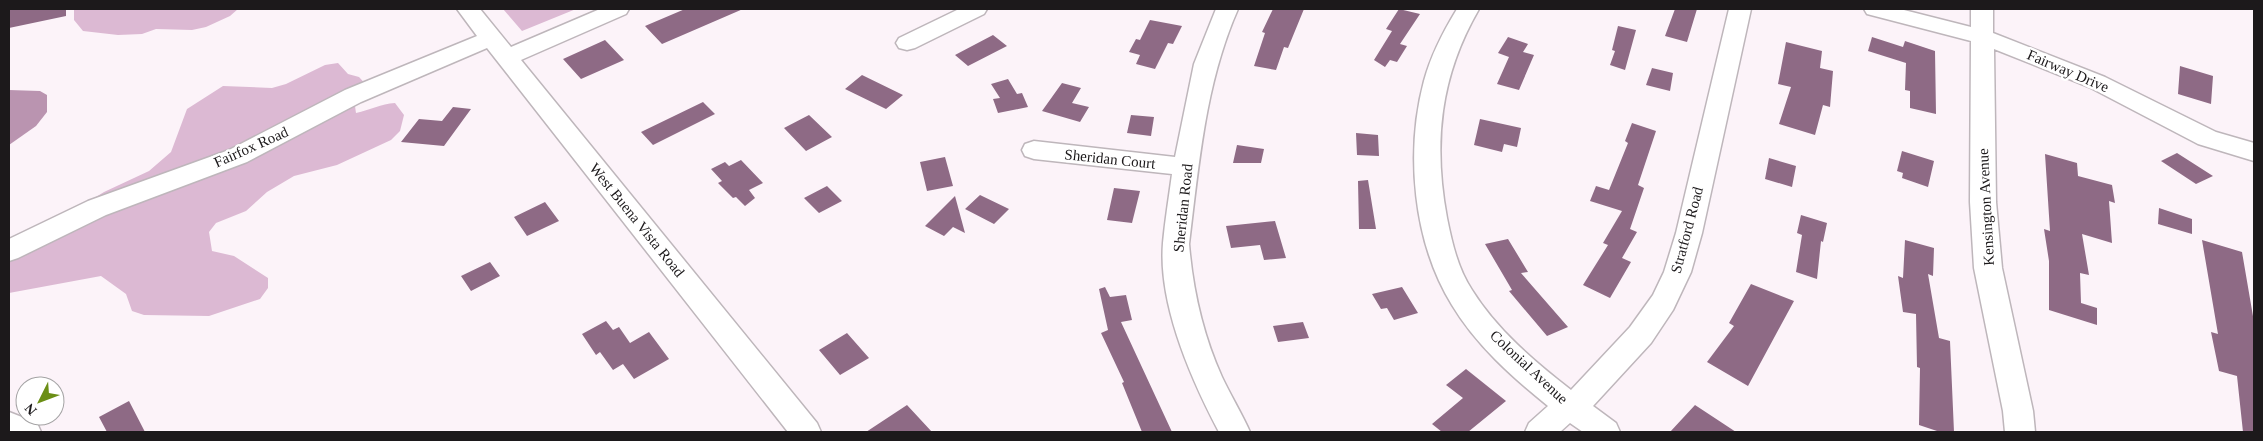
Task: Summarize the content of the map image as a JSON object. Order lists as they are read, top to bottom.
{
  "streets": {
    "street": [
      "Fairway Drive",
      "Fairfox Road",
      "Sheridan Court",
      "Kensington Avenue",
      "Sheridan Road",
      "West Buena Vista Road",
      "Stratford Road",
      "Colonial Avenue"
    ]
  },
  "crossings": [
    ["Fairway Drive", "Kensington Avenue"],
    ["Fairfox Road", "West Buena Vista Road"],
    ["Sheridan Court", "Sheridan Road"],
    ["Stratford Road", "Colonial Avenue"]
  ],
  "north": "bottom left"
}
